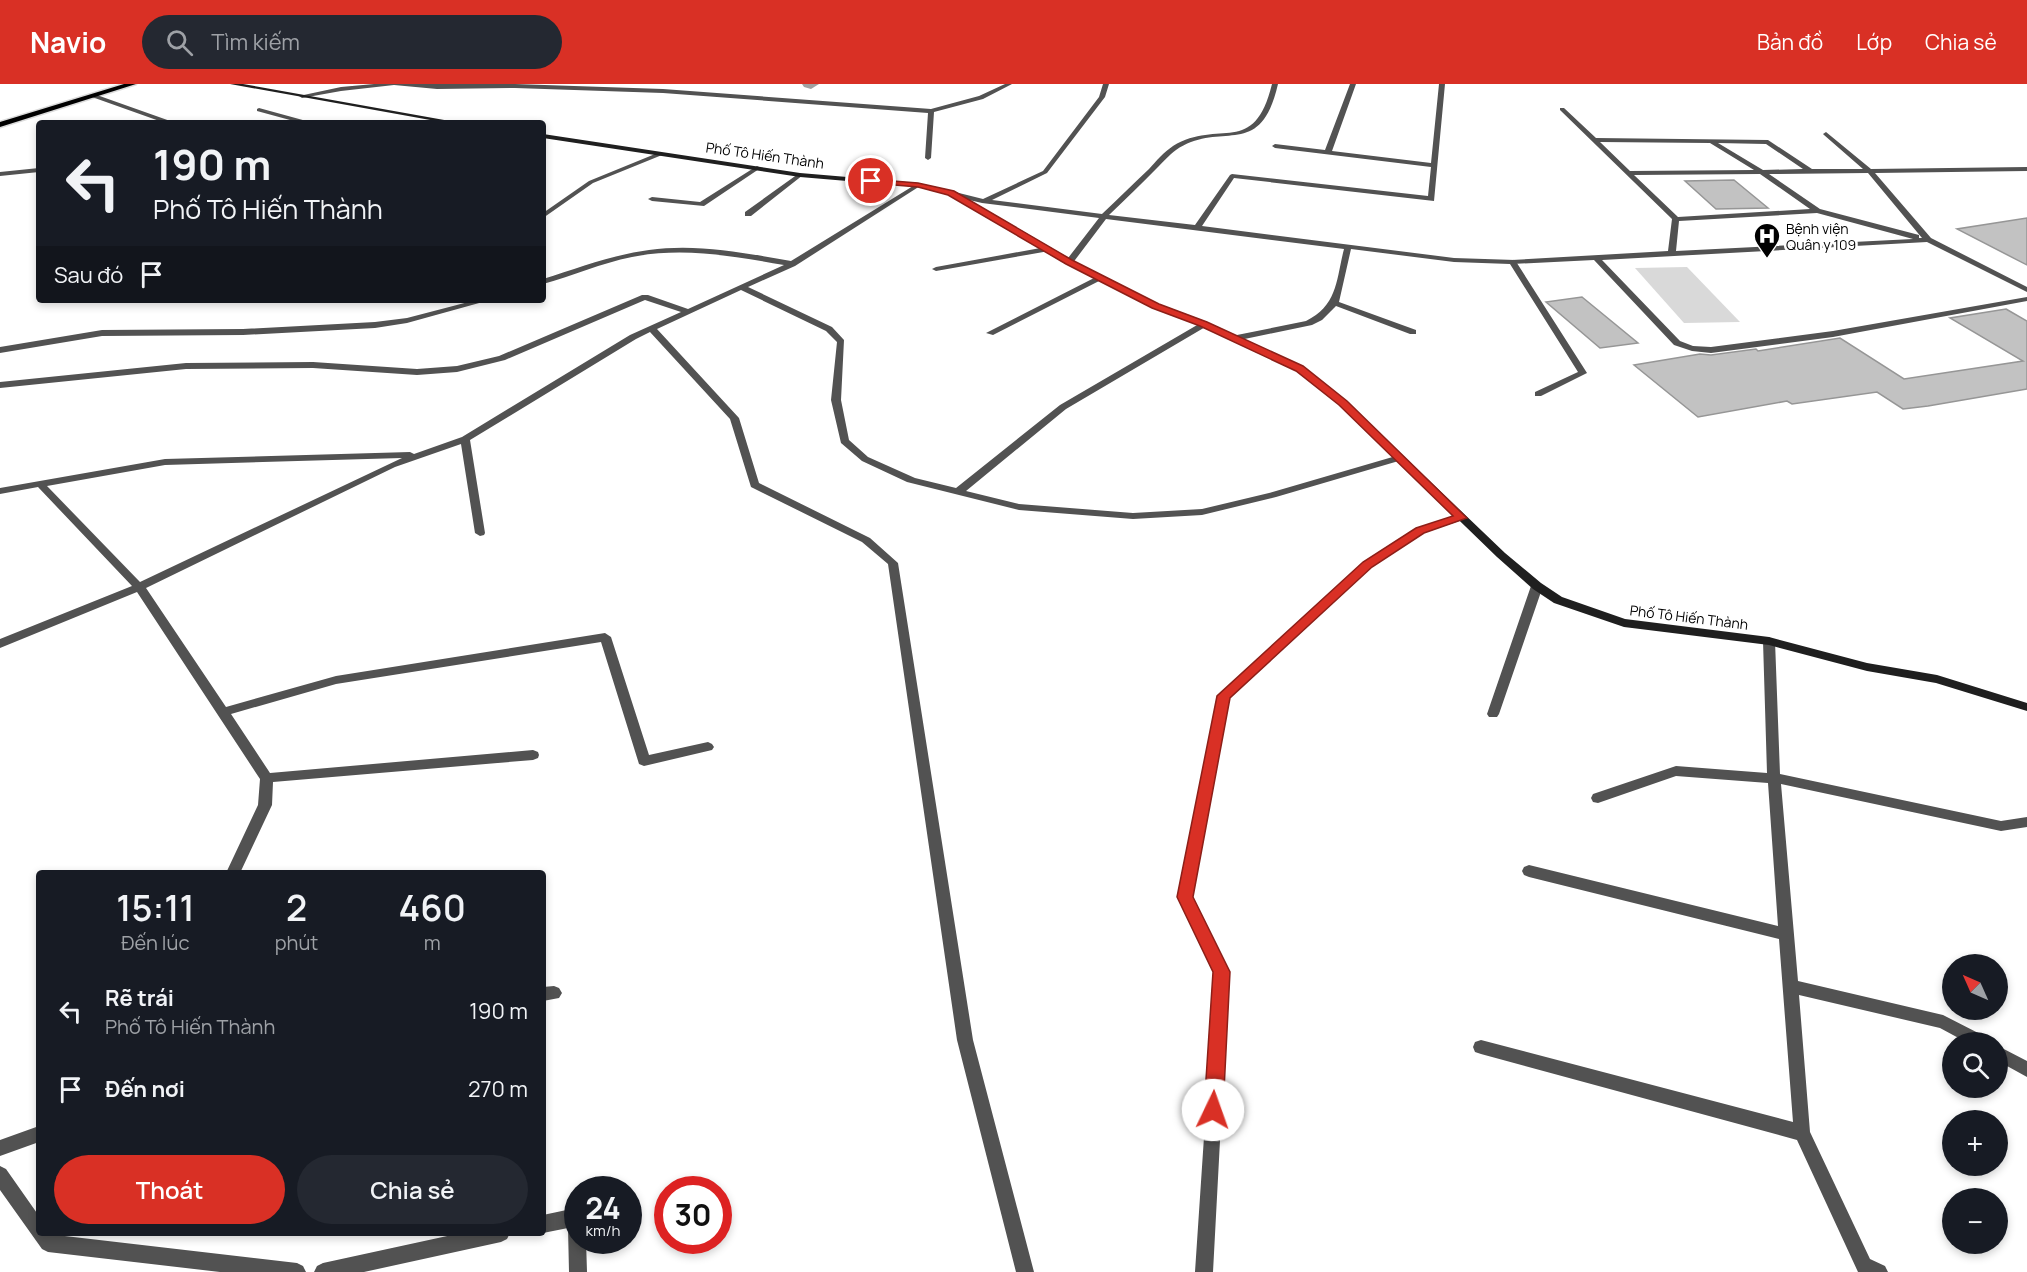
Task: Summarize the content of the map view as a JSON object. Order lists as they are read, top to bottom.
{
  "streets": {
    "street": ["Phố Tô Hiến Thành"]
  },
  "places": {
    "hospital": ["Bệnh viện Quân y 109"]
  },
  "north": "top left",
  "page": {
    "header": "Navio",
    "search": "Tìm kiếm",
    "nav": ["Bản đồ", "Lớp", "Chia sẻ"],
    "turn": ["190 m", "Phố Tô Hiến Thành"],
    "then": "Sau đó",
    "eta": [
      "15:11",
      "Đến lúc",
      "2",
      "phút",
      "460",
      "m"
    ],
    "map_buttons": ["+", "−"],
    "list": [
      {
        "name": "Rẽ trái",
        "note": "Phố Tô Hiến Thành",
        "value": "190 m"
      },
      {
        "name": "Đến nơi",
        "value": "270 m"
      }
    ],
    "buttons": ["Thoát", "Chia sẻ"],
    "speed": "24 km/h",
    "limit": "30"
  }
}
